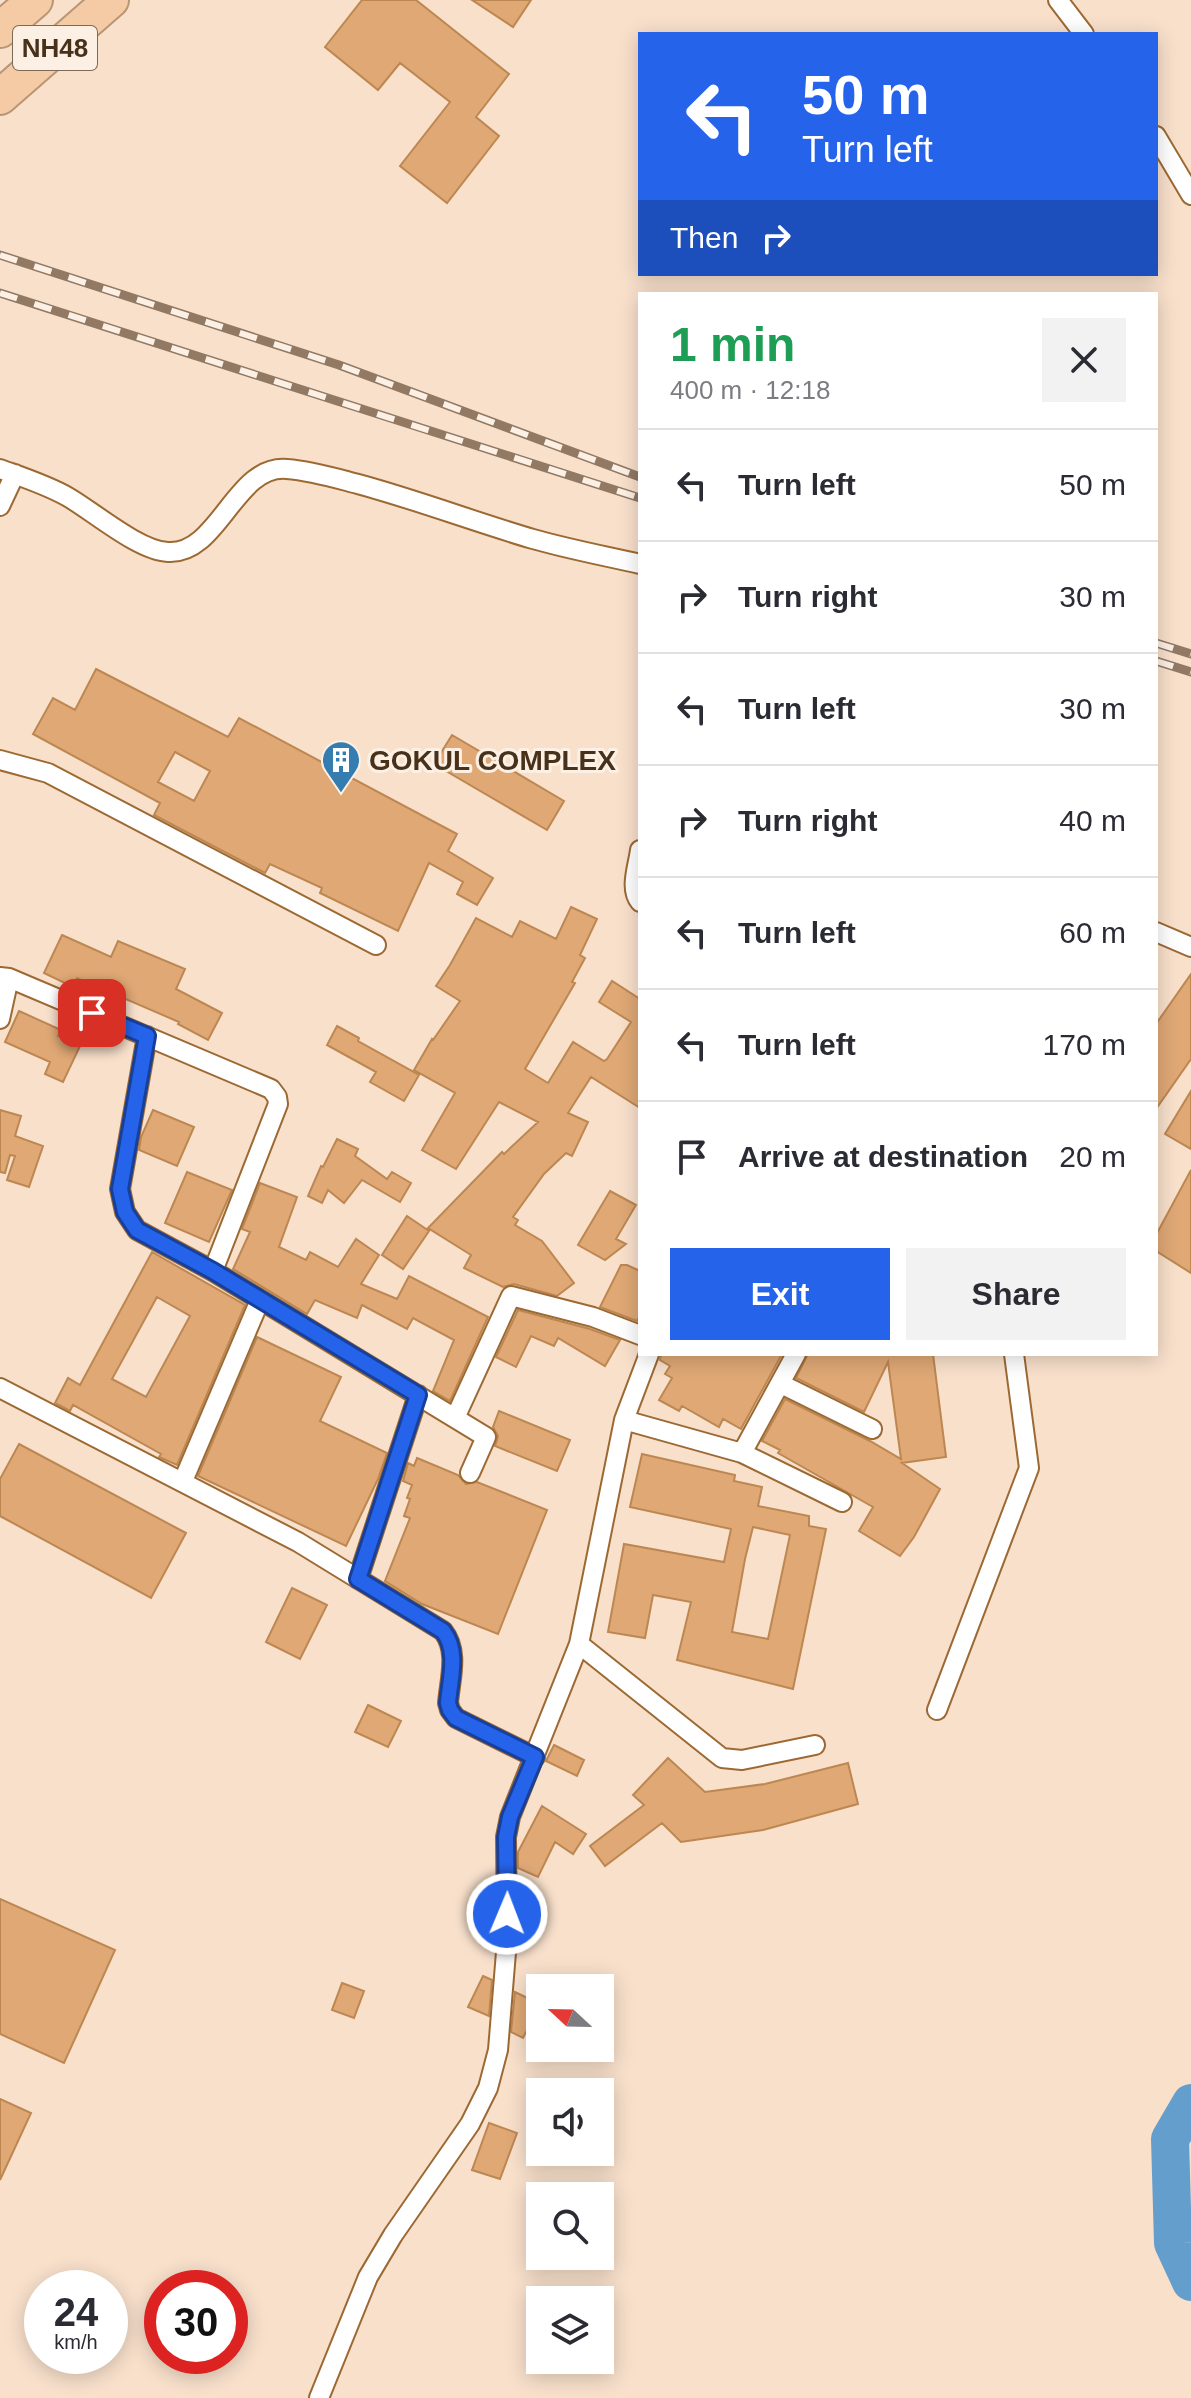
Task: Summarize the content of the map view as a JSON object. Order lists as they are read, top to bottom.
{
  "streets": {
    "highway": ["NH48"]
  },
  "places": {
    "building": ["GOKUL COMPLEX"]
  },
  "north": "left",
  "page": {
    "turn": ["50 m", "Turn left"],
    "then": "Then",
    "heading": ["1 min", "400 m · 12:18"],
    "list": [
      {
        "name": "Turn left",
        "value": "50 m"
      },
      {
        "name": "Turn right",
        "value": "30 m"
      },
      {
        "name": "Turn left",
        "value": "30 m"
      },
      {
        "name": "Turn right",
        "value": "40 m"
      },
      {
        "name": "Turn left",
        "value": "60 m"
      },
      {
        "name": "Turn left",
        "value": "170 m"
      },
      {
        "name": "Arrive at destination",
        "value": "20 m"
      }
    ],
    "buttons": ["Exit", "Share"],
    "speed": "24 km/h",
    "limit": "30"
  }
}
